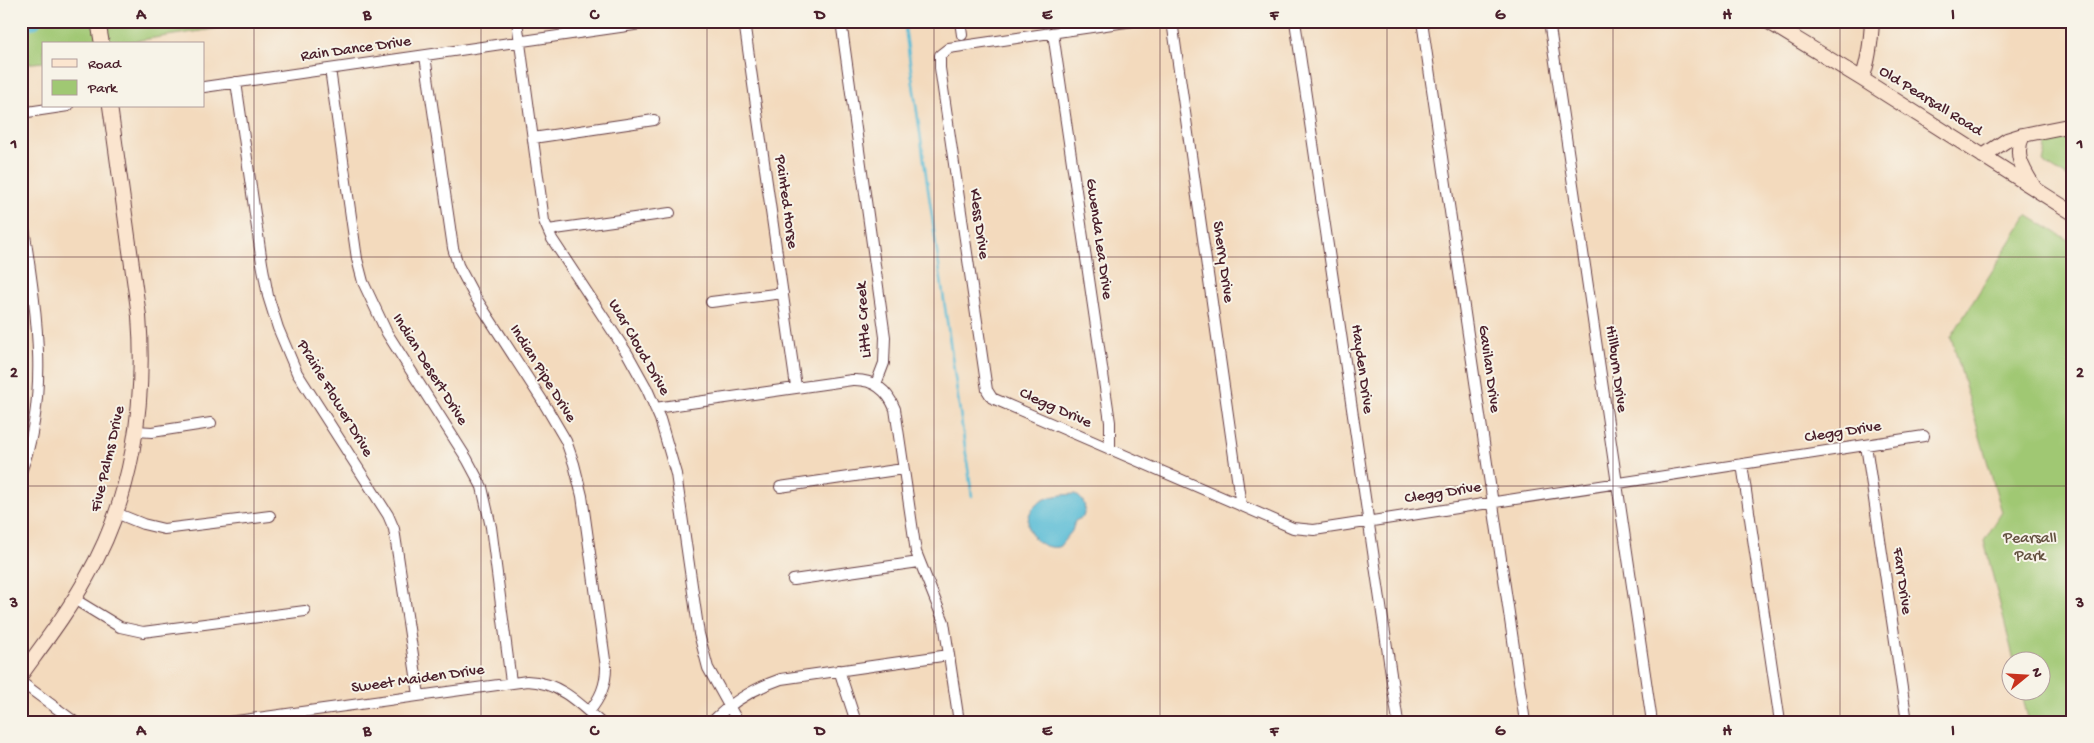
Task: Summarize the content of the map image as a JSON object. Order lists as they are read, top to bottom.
{
  "streets": {
    "street": [
      "Rain Dance Drive",
      "Old Pearsall Road",
      "Painted Horse",
      "Kless Drive",
      "Gwenda Lea Drive",
      "Sherry Drive",
      "Little Creek",
      "War Cloud Drive",
      "Hayden Drive",
      "Gavilan Drive",
      "Hillburn Drive",
      "Indian Desert Drive",
      "Indian Pipe Drive",
      "Prairie Flower Drive",
      "Clegg Drive",
      "Five Palms Drive",
      "Farr Drive",
      "Sweet Maiden Drive"
    ]
  },
  "crossings": [
    ["Rain Dance Drive", "War Cloud Drive"],
    ["Rain Dance Drive", "Indian Desert Drive"],
    ["Rain Dance Drive", "Indian Pipe Drive"],
    ["Rain Dance Drive", "Prairie Flower Drive"],
    ["Kless Drive", "Gwenda Lea Drive"],
    ["Kless Drive", "Clegg Drive"],
    ["Gwenda Lea Drive", "Clegg Drive"],
    ["Sherry Drive", "Clegg Drive"],
    ["Hayden Drive", "Clegg Drive"],
    ["Gavilan Drive", "Clegg Drive"],
    ["Hillburn Drive", "Clegg Drive"],
    ["Indian Desert Drive", "Sweet Maiden Drive"],
    ["Indian Pipe Drive", "Sweet Maiden Drive"],
    ["Prairie Flower Drive", "Sweet Maiden Drive"],
    ["Clegg Drive", "Farr Drive"]
  ],
  "parks": ["Pearsall Park"],
  "legend": ["Road", "Park"],
  "north": "right",
  "grid": {
    "columns": [
      "A",
      "B",
      "C",
      "D",
      "E",
      "F",
      "G",
      "H",
      "I"
    ],
    "rows": ["1", "2", "3"]
  }
}
